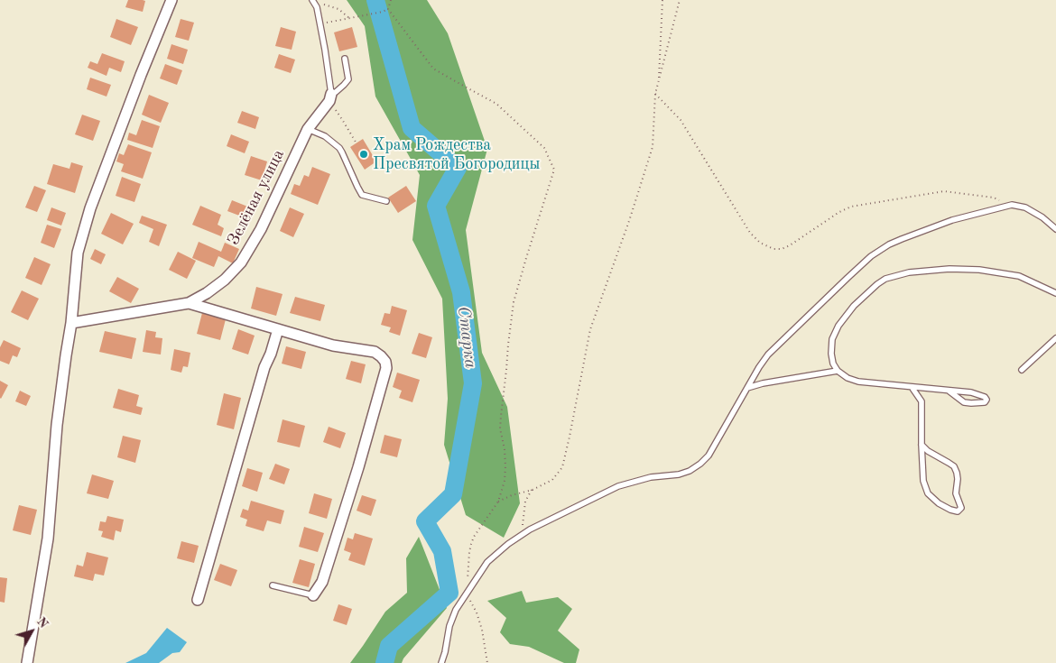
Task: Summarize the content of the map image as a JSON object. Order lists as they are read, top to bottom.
{
  "streets": {
    "street": ["Зелёная улица"]
  },
  "water": ["Старка"],
  "places": ["Храм Рождества Пресвятой Богородицы"],
  "north": "top right"
}
